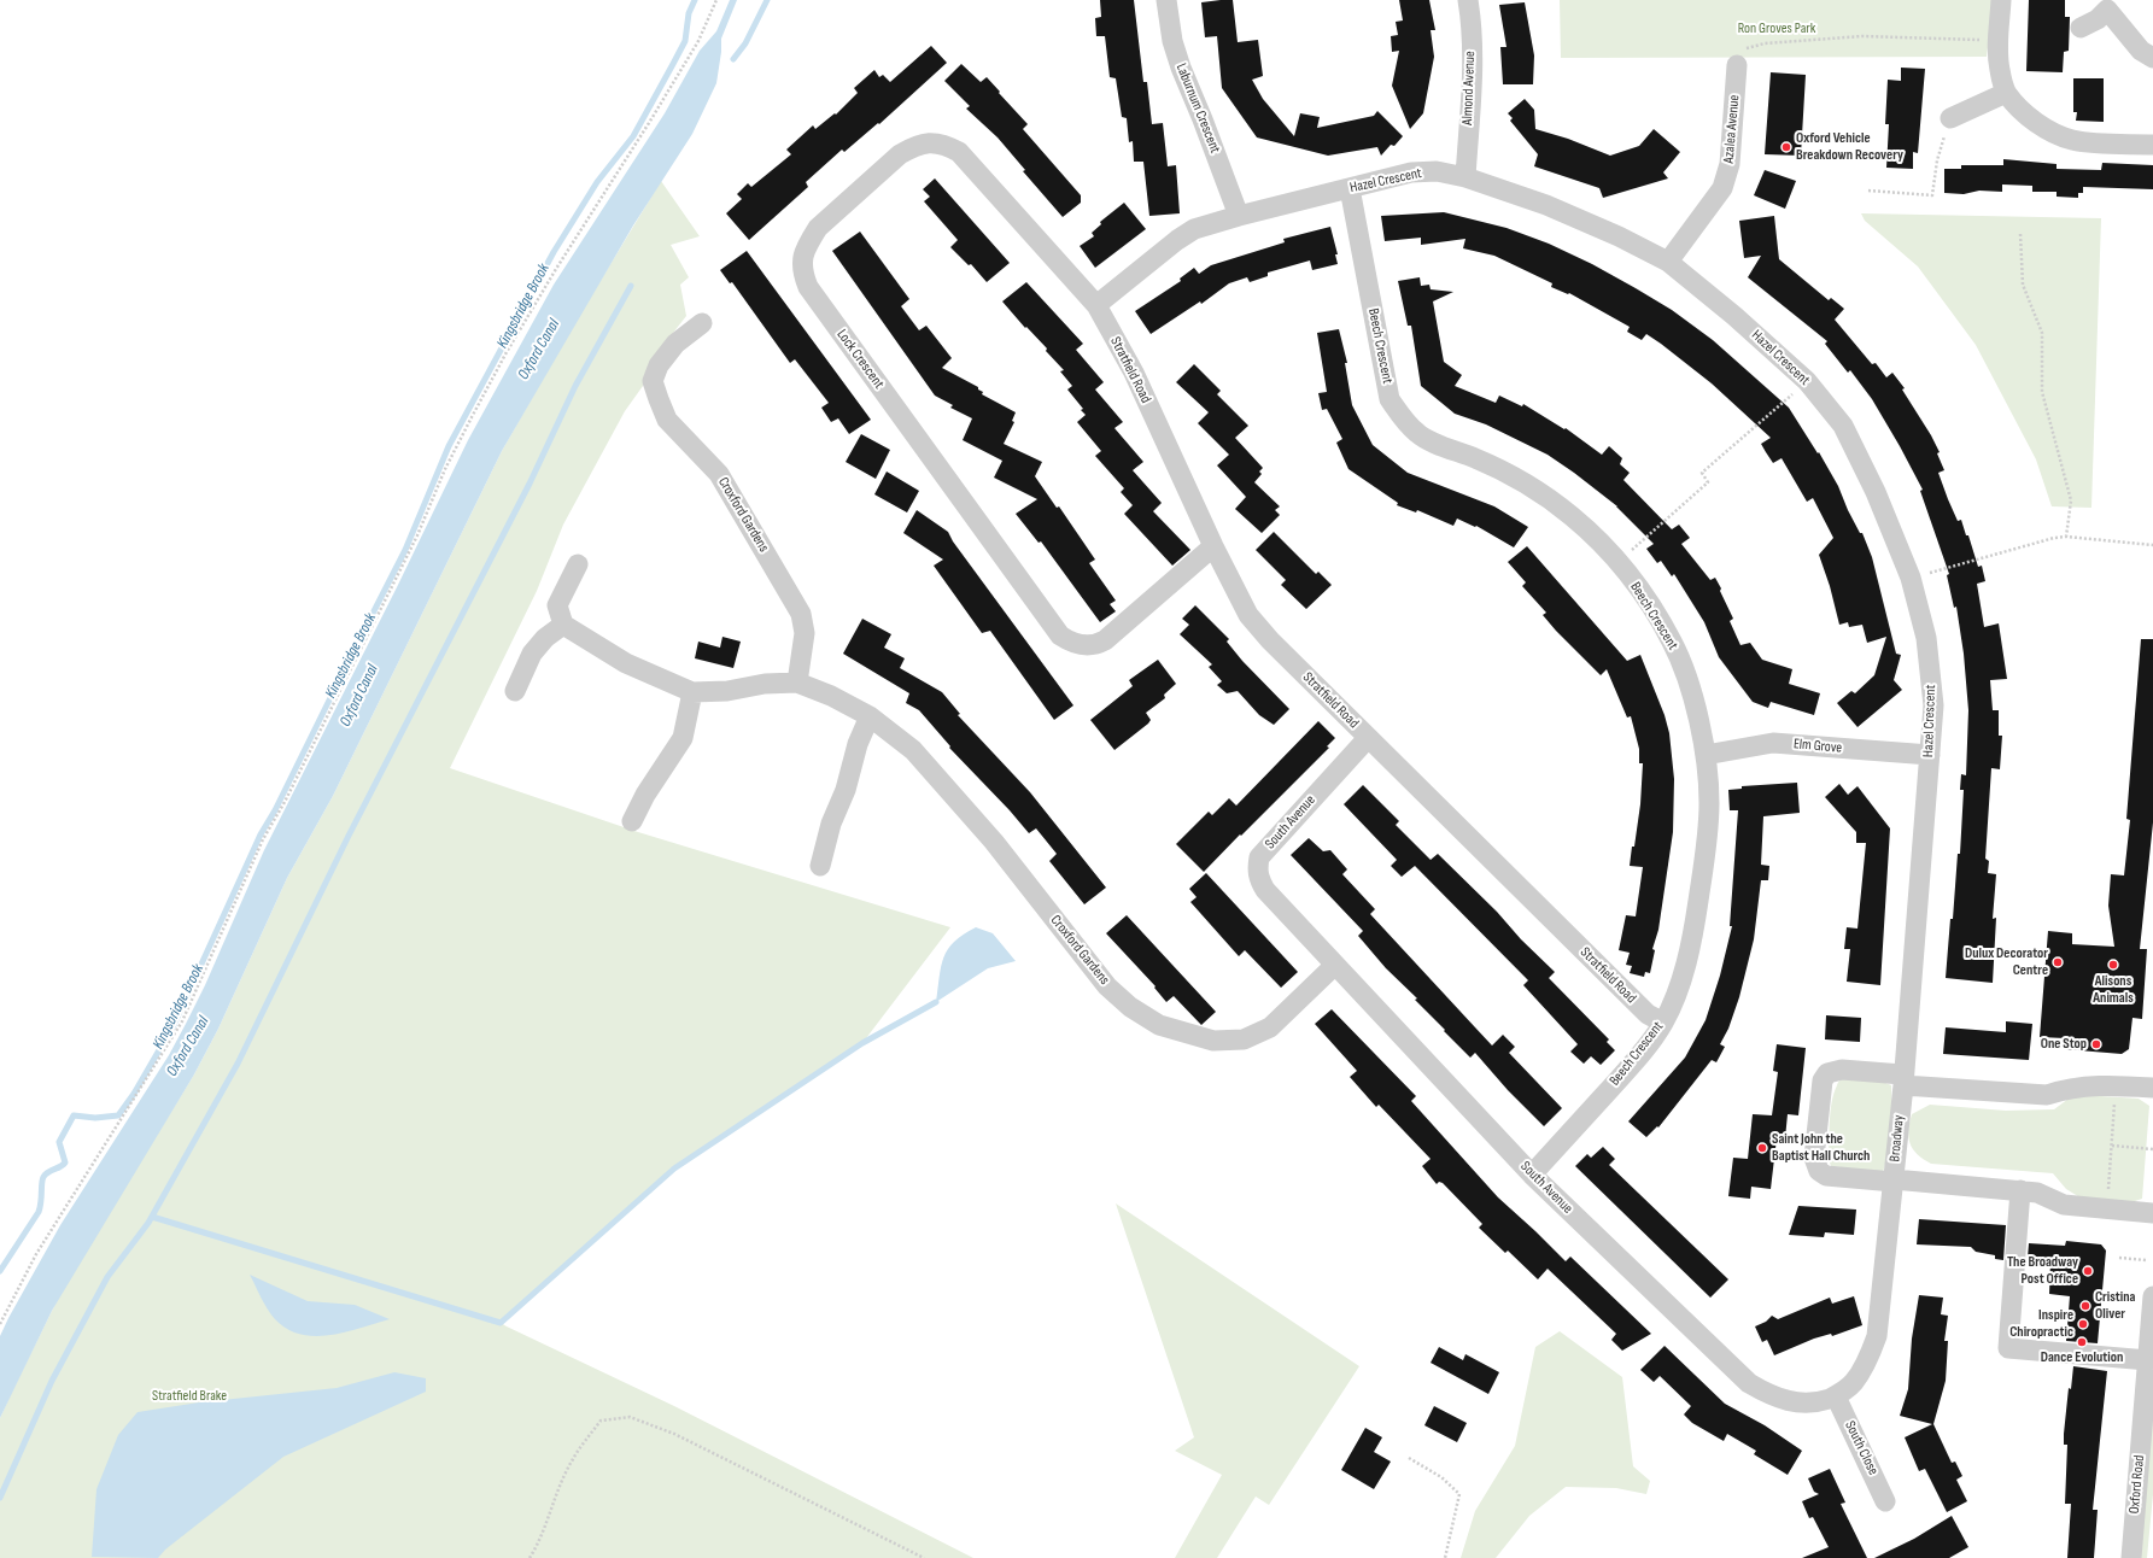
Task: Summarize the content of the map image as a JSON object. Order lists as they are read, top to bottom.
{
  "streets": {
    "street": [
      "Almond Avenue",
      "Laburnum Crescent",
      "Azalea Avenue",
      "Hazel Crescent",
      "Beech Crescent",
      "Lock Crescent",
      "Stratfield Road",
      "Croxford Gardens",
      "Elm Grove",
      "South Avenue",
      "Broadway",
      "South Close",
      "Oxford Road"
    ]
  },
  "crossings": [
    ["Almond Avenue", "Hazel Crescent"],
    ["Laburnum Crescent", "Hazel Crescent"],
    ["Azalea Avenue", "Hazel Crescent"],
    ["Hazel Crescent", "Beech Crescent"],
    ["Hazel Crescent", "Lock Crescent"],
    ["Hazel Crescent", "Stratfield Road"],
    ["Hazel Crescent", "Elm Grove"],
    ["Hazel Crescent", "Broadway"],
    ["Beech Crescent", "Stratfield Road"],
    ["Beech Crescent", "Elm Grove"],
    ["Beech Crescent", "South Avenue"],
    ["Lock Crescent", "Stratfield Road"],
    ["Stratfield Road", "South Avenue"],
    ["Croxford Gardens", "South Avenue"],
    ["South Avenue", "Broadway"],
    ["South Avenue", "South Close"]
  ],
  "water": ["Kingsbridge Brook", "Oxford Canal"],
  "parks": ["Ron Groves Park", "Stratfield Brake"],
  "places": [
    "Oxford Vehicle Breakdown Recovery",
    "Dulux Decorator Centre",
    "Alisons Animals",
    "One Stop",
    "Saint John the Baptist Hall Church",
    "The Broadway Post Office",
    "Cristina Oliver",
    "Inspire Chiropractic",
    "Dance Evolution"
  ]
}
